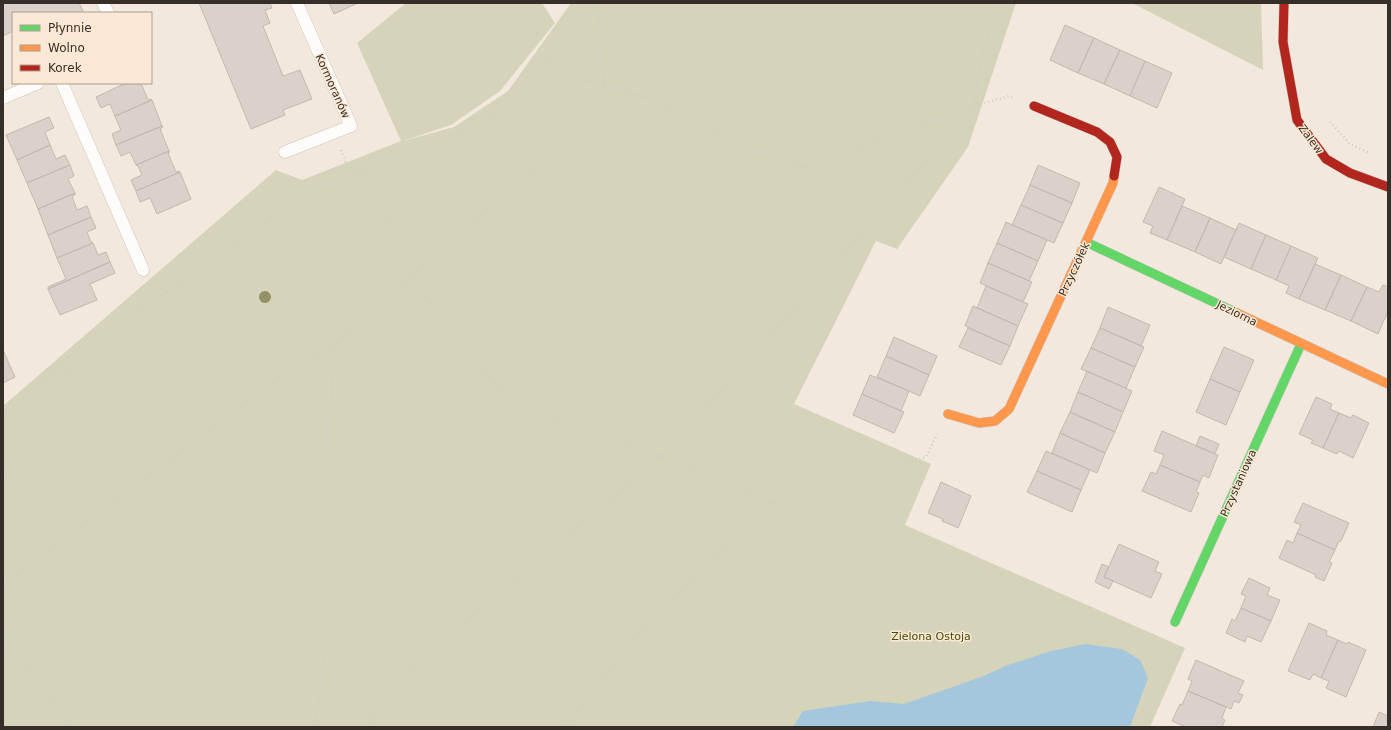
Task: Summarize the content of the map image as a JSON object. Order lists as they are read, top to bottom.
{
  "streets": {
    "street": [
      "Zalew",
      "Przyczółek",
      "Jeziorna",
      "Przystaniowa"
    ],
    "lane": ["Kormoranów"]
  },
  "crossings": [
    ["Przyczółek", "Jeziorna"],
    ["Jeziorna", "Przystaniowa"]
  ],
  "parks": ["Zielona Ostoja"],
  "legend": ["Płynnie", "Wolno", "Korek"]
}
